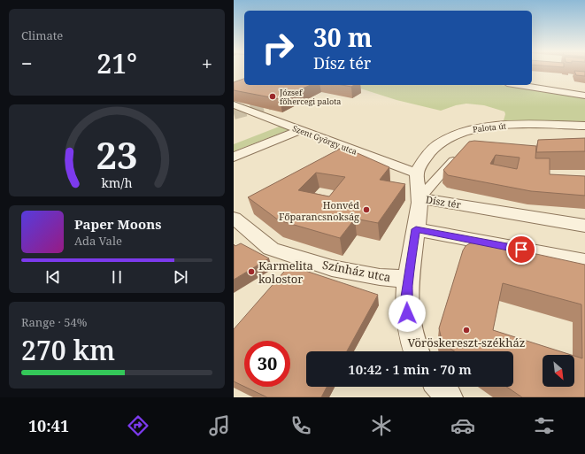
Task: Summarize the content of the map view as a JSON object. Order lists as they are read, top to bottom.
{
  "streets": {
    "street": [
      "Palota út",
      "Szent György utca",
      "Dísz tér",
      "Színház utca"
    ]
  },
  "crossings": [
    ["Palota út", "Szent György utca"],
    ["Dísz tér", "Színház utca"]
  ],
  "places": [
    "József főhercegi palota",
    "Honvéd Főparancsnokság",
    "Karmelita kolostor",
    "Vöröskereszt-székház"
  ],
  "north": "bottom right",
  "page": {
    "tile": [
      "Climate",
      ["Range · 54%", "270 km"]
    ],
    "turn": ["30 m", "Dísz tér"],
    "heat": ["−", "21°", "+"],
    "song": ["Paper Moons", "Ada Vale"],
    "limit": "30",
    "trip": "10:42 · 1 min · 70 m",
    "tabs": "10:41",
    "gauge": ["23", "km/h"]
  }
}
